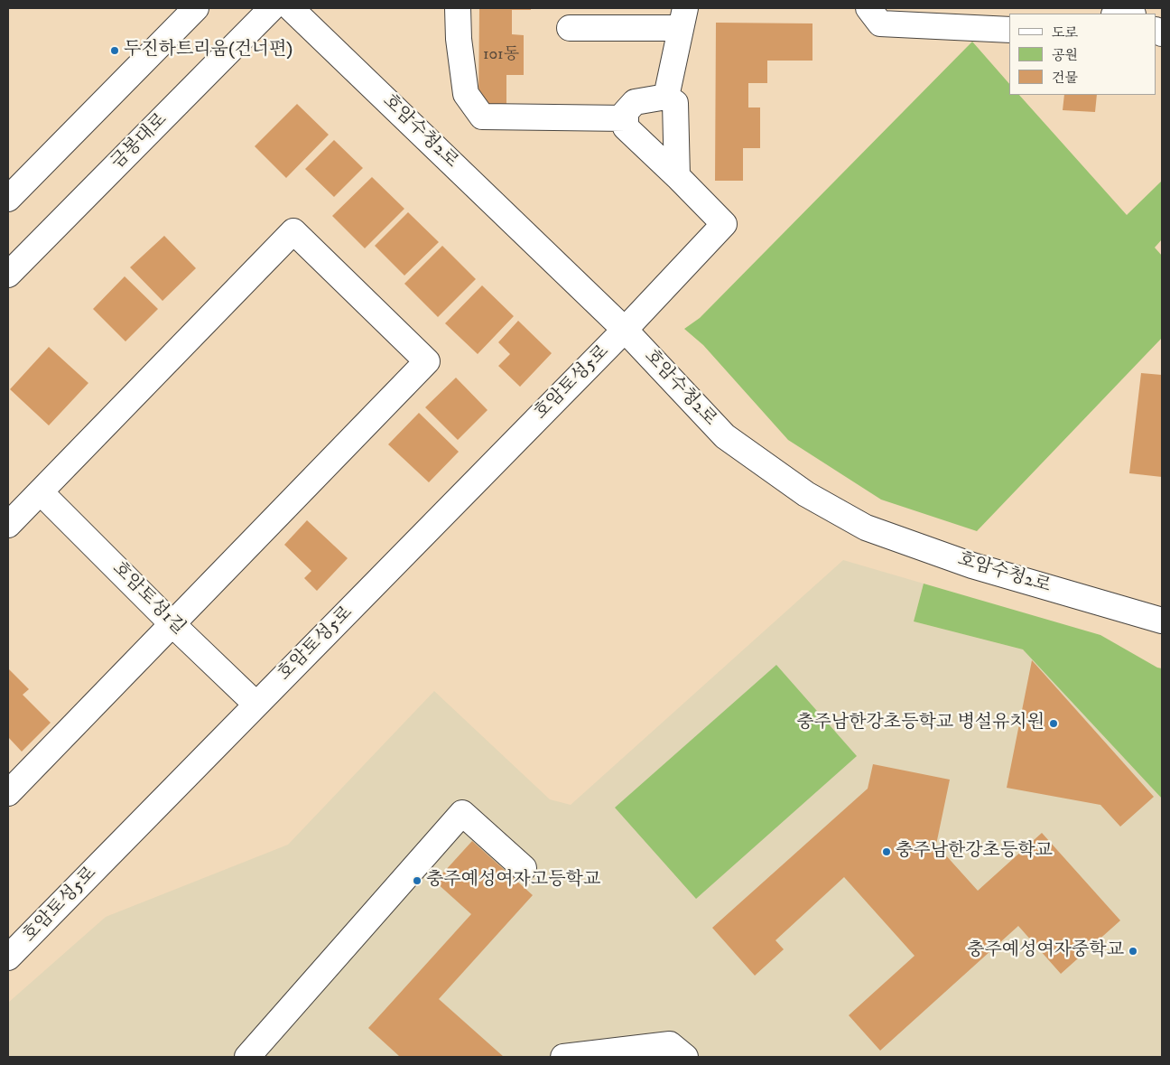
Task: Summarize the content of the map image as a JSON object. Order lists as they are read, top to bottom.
{
  "streets": {
    "street": [
      "호암수청2로",
      "금봉대로",
      "호암토성5로",
      "호암토성1길"
    ]
  },
  "crossings": [
    ["호암수청2로", "호암토성5로"],
    ["호암토성5로", "호암토성1길"]
  ],
  "places": [
    "두진하트리움(건너편)",
    "충주남한강초등학교 병설유치원",
    "충주남한강초등학교",
    "충주예성여자고등학교",
    "충주예성여자중학교"
  ],
  "house_numbers": ["101동"],
  "legend": ["도로", "공원", "건물"]
}
